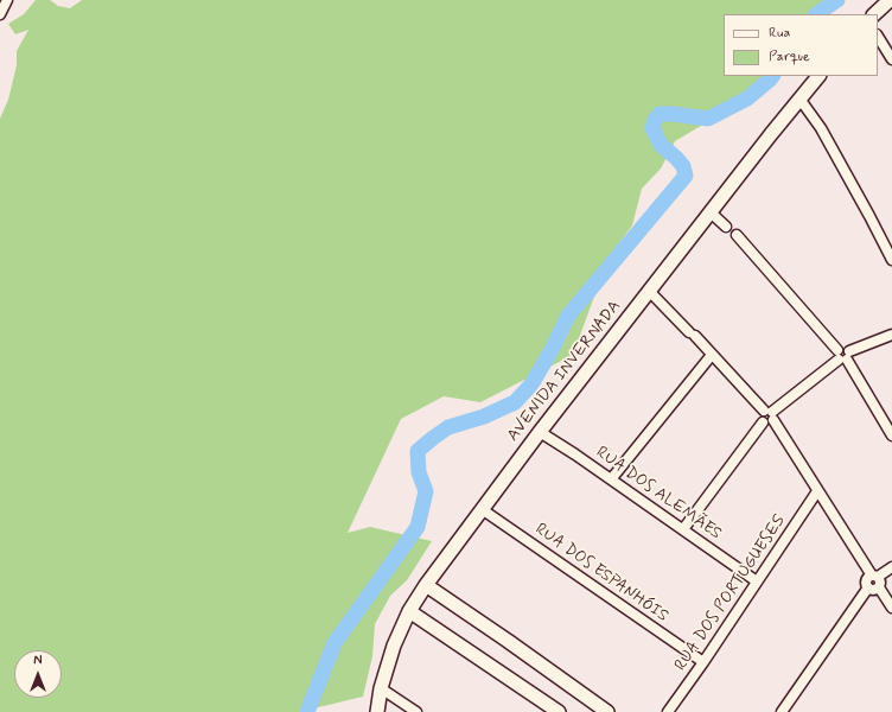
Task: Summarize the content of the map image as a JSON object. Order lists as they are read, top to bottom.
{
  "streets": {
    "main road": ["AVENIDA INVERNADA"],
    "street": ["RUA DOS ALEMÃES", "RUA DOS ESPANHÓIS", "RUA DOS PORTUGUESES"]
  },
  "crossings": [
    ["AVENIDA INVERNADA", "RUA DOS ALEMÃES"],
    ["AVENIDA INVERNADA", "RUA DOS ESPANHÓIS"],
    ["RUA DOS ALEMÃES", "RUA DOS PORTUGUESES"],
    ["RUA DOS ESPANHÓIS", "RUA DOS PORTUGUESES"]
  ],
  "legend": ["Rua", "Parque"],
  "north": "top"
}
